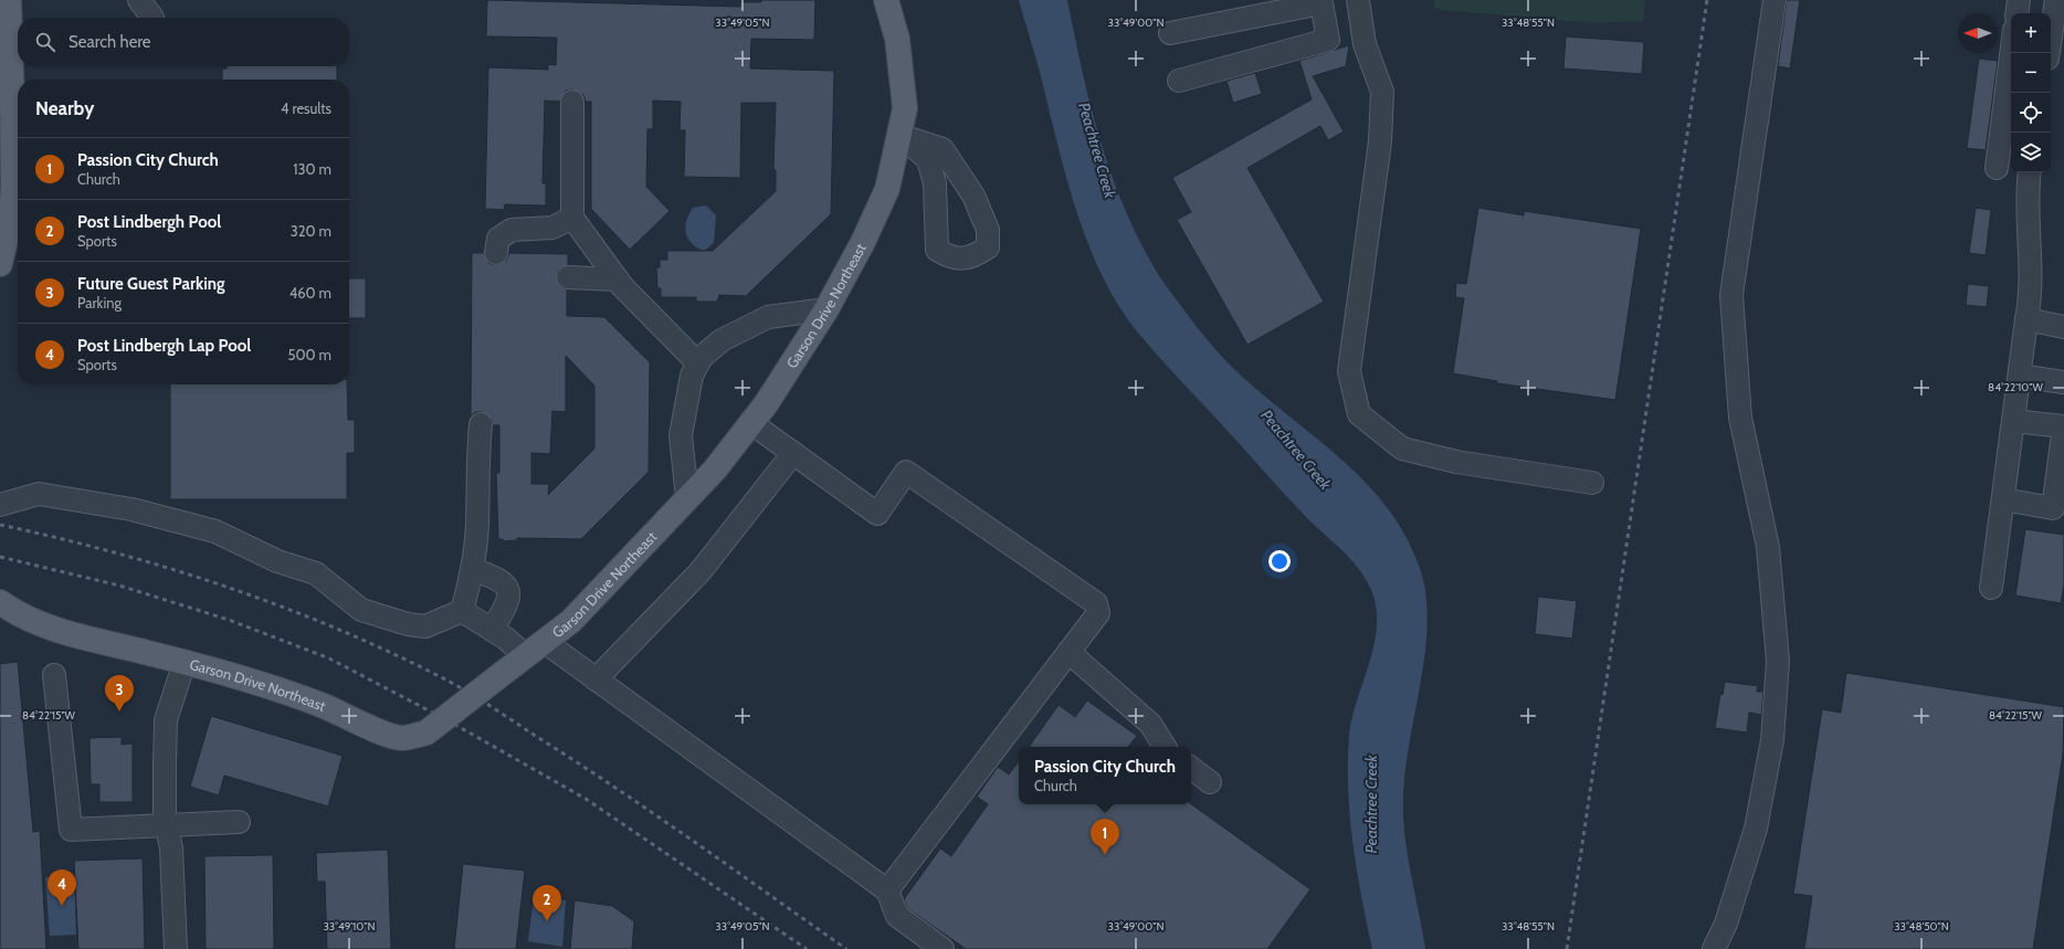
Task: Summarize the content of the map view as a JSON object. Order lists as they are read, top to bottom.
{
  "streets": {
    "main road": ["Garson Drive Northeast"]
  },
  "water": ["Peachtree Creek"],
  "north": "left",
  "page": {
    "map_buttons": ["+", "−"],
    "search": "Search here",
    "heading": ["Nearby", "4 results"],
    "list": [
      {
        "mark": "1",
        "name": "Passion City Church",
        "note": "Church",
        "value": "130 m"
      },
      {
        "mark": "2",
        "name": "Post Lindbergh Pool",
        "note": "Sports",
        "value": "320 m"
      },
      {
        "mark": "3",
        "name": "Future Guest Parking",
        "note": "Parking",
        "value": "460 m"
      },
      {
        "mark": "4",
        "name": "Post Lindbergh Lap Pool",
        "note": "Sports",
        "value": "500 m"
      }
    ],
    "pins": [
      "3",
      "1",
      "4",
      "2"
    ],
    "popup": ["Passion City Church", "Church"]
  },
  "coordinates": [
    "33°49'05\"N",
    "33°49'00\"N",
    "33°48'55\"N",
    "84°22'10\"W",
    "84°22'15\"W",
    "33°49'10\"N",
    "33°48'50\"N"
  ]
}
